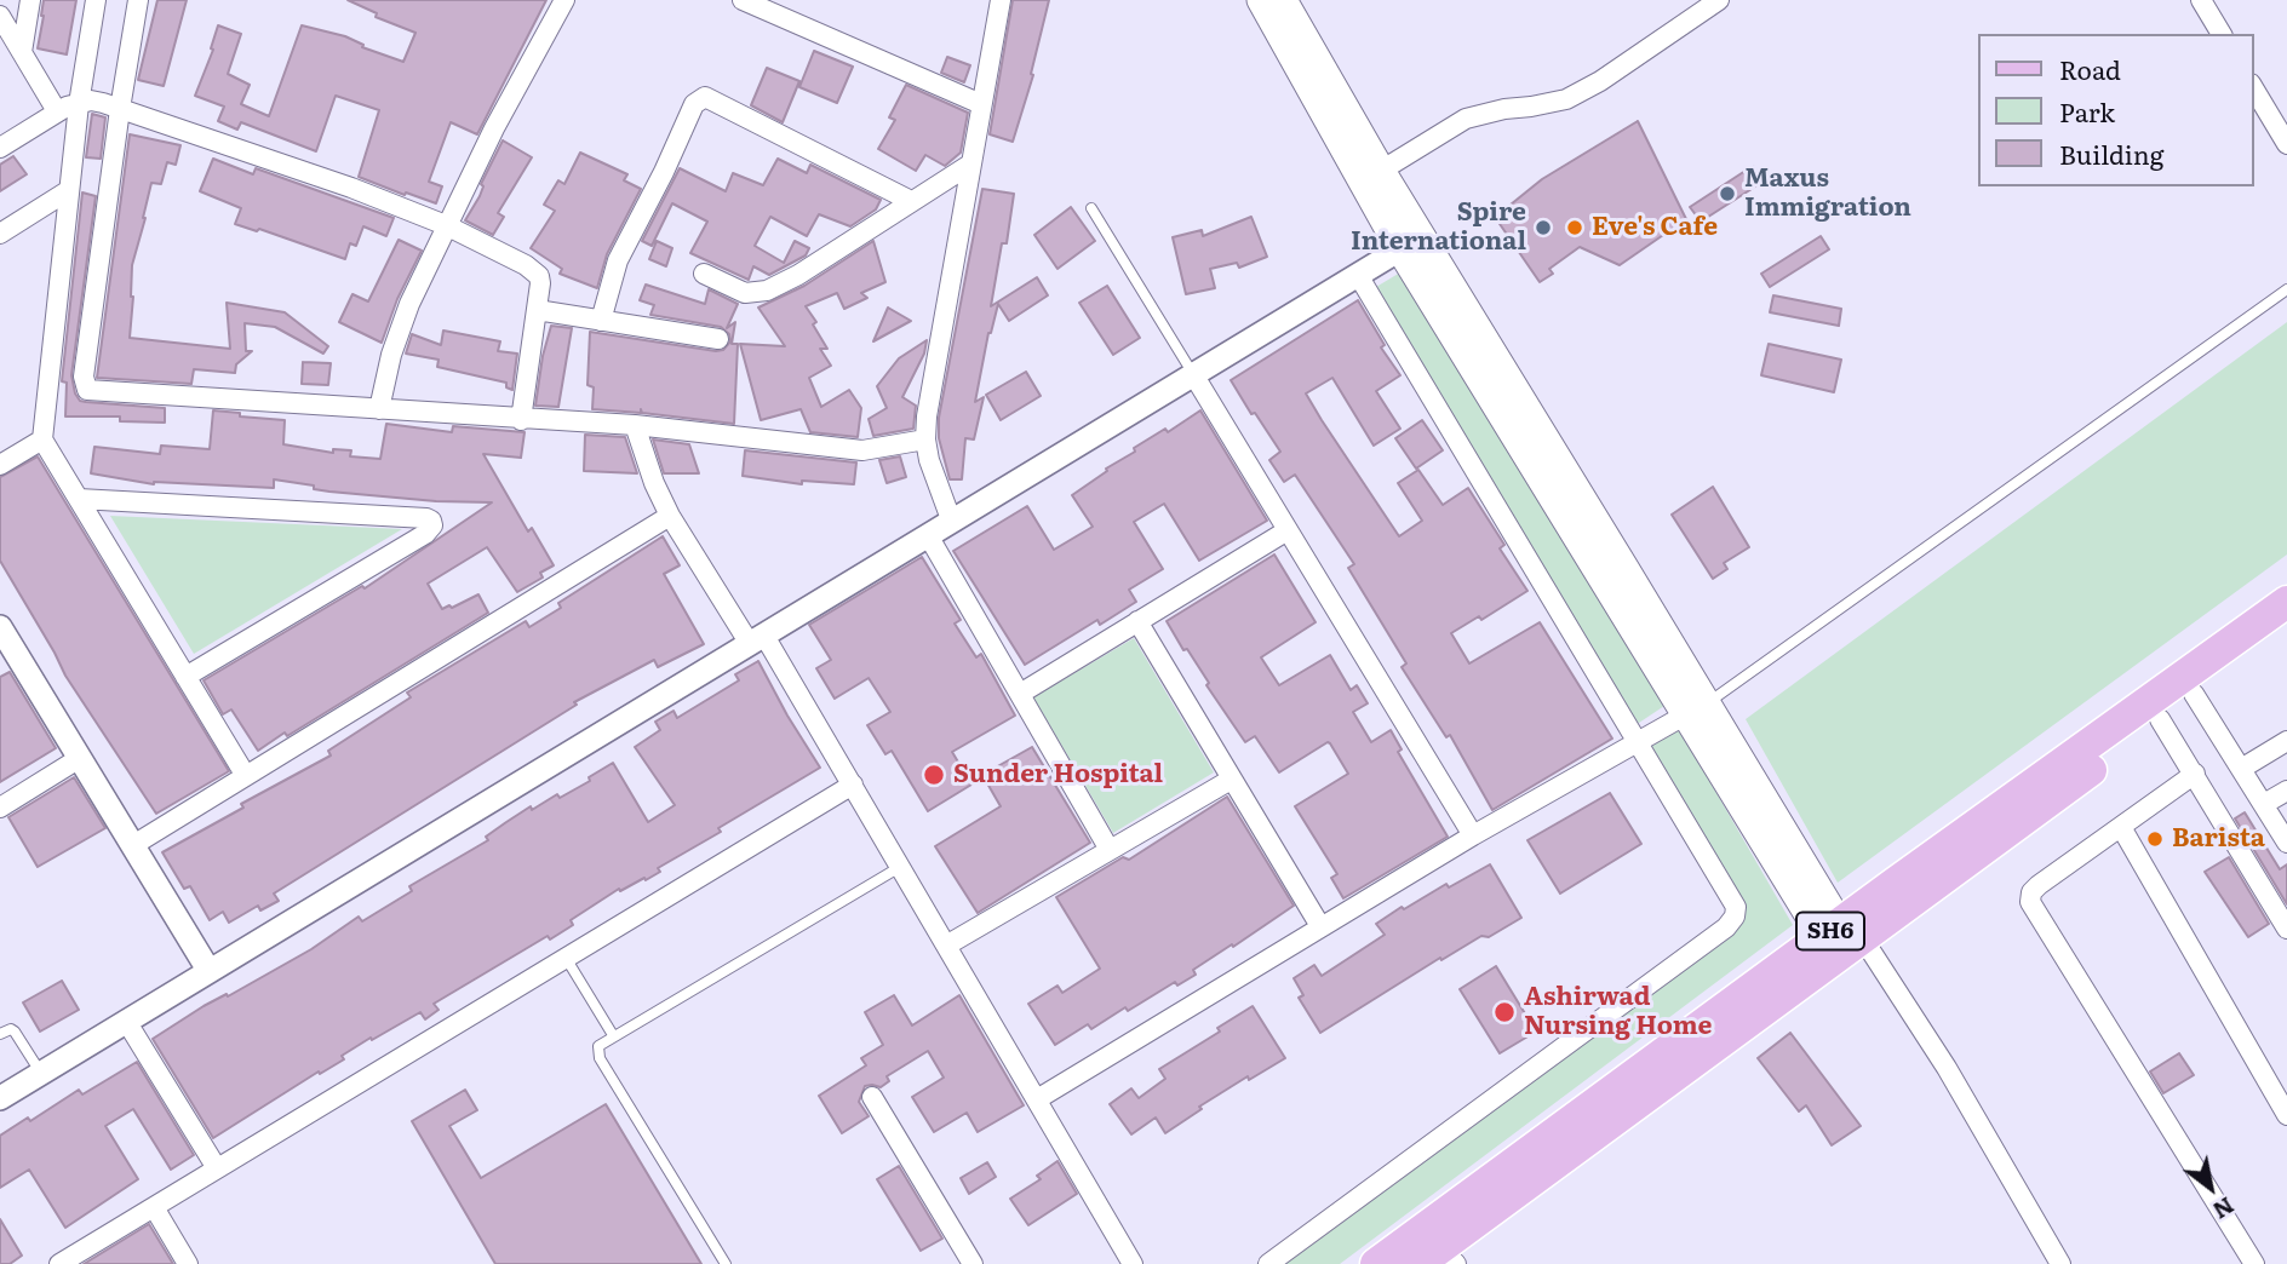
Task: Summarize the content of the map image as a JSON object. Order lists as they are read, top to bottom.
{
  "streets": {
    "main road": ["SH6"]
  },
  "places": [
    "Maxus Immigration",
    "Spire International",
    "Eve's Cafe",
    "Sunder Hospital",
    "Barista",
    "Ashirwad Nursing Home"
  ],
  "legend": ["Road", "Park", "Building"],
  "north": "bottom right"
}
